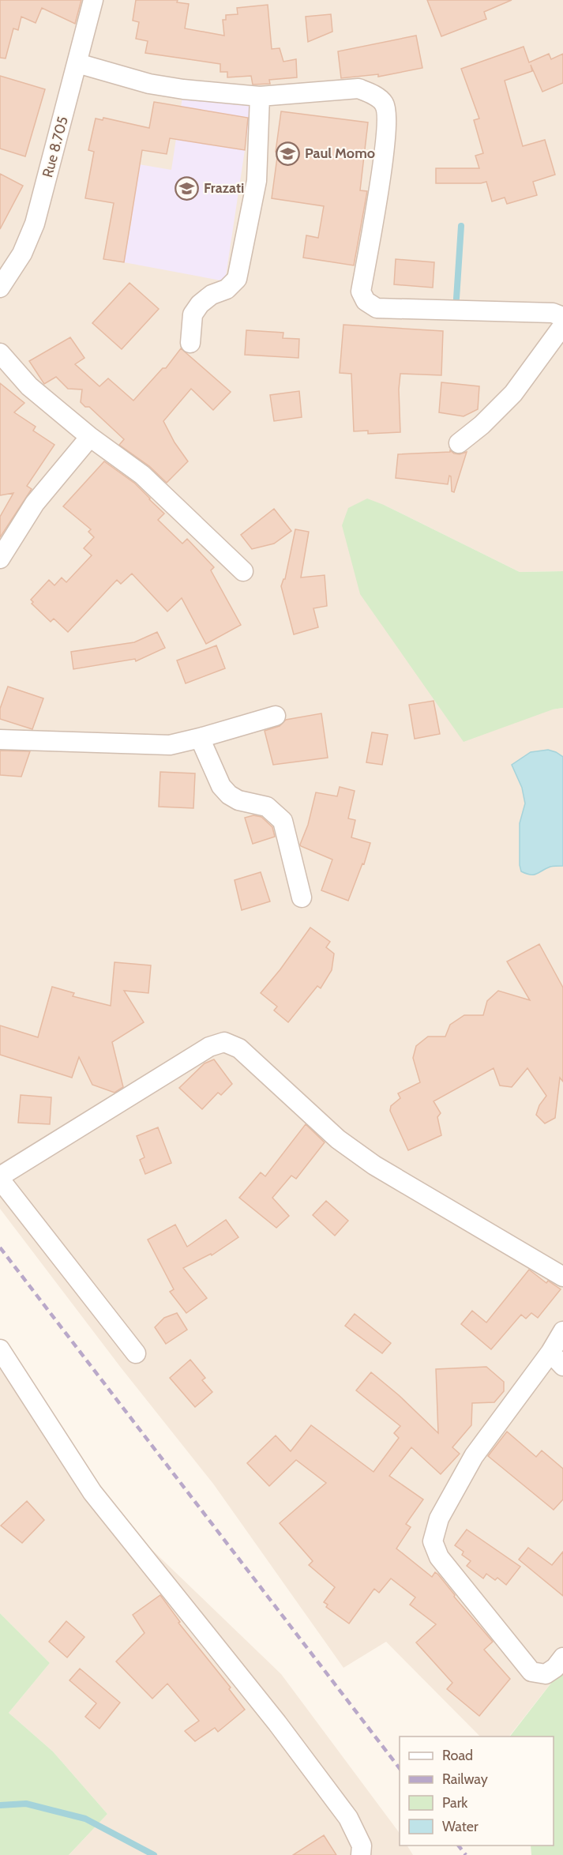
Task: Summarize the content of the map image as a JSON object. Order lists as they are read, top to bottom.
{
  "streets": {
    "street": ["Rue 8.705"]
  },
  "places": {
    "school or university": ["Paul Momo", "Frazati"]
  },
  "legend": [
    "Road",
    "Railway",
    "Park",
    "Water"
  ]
}
